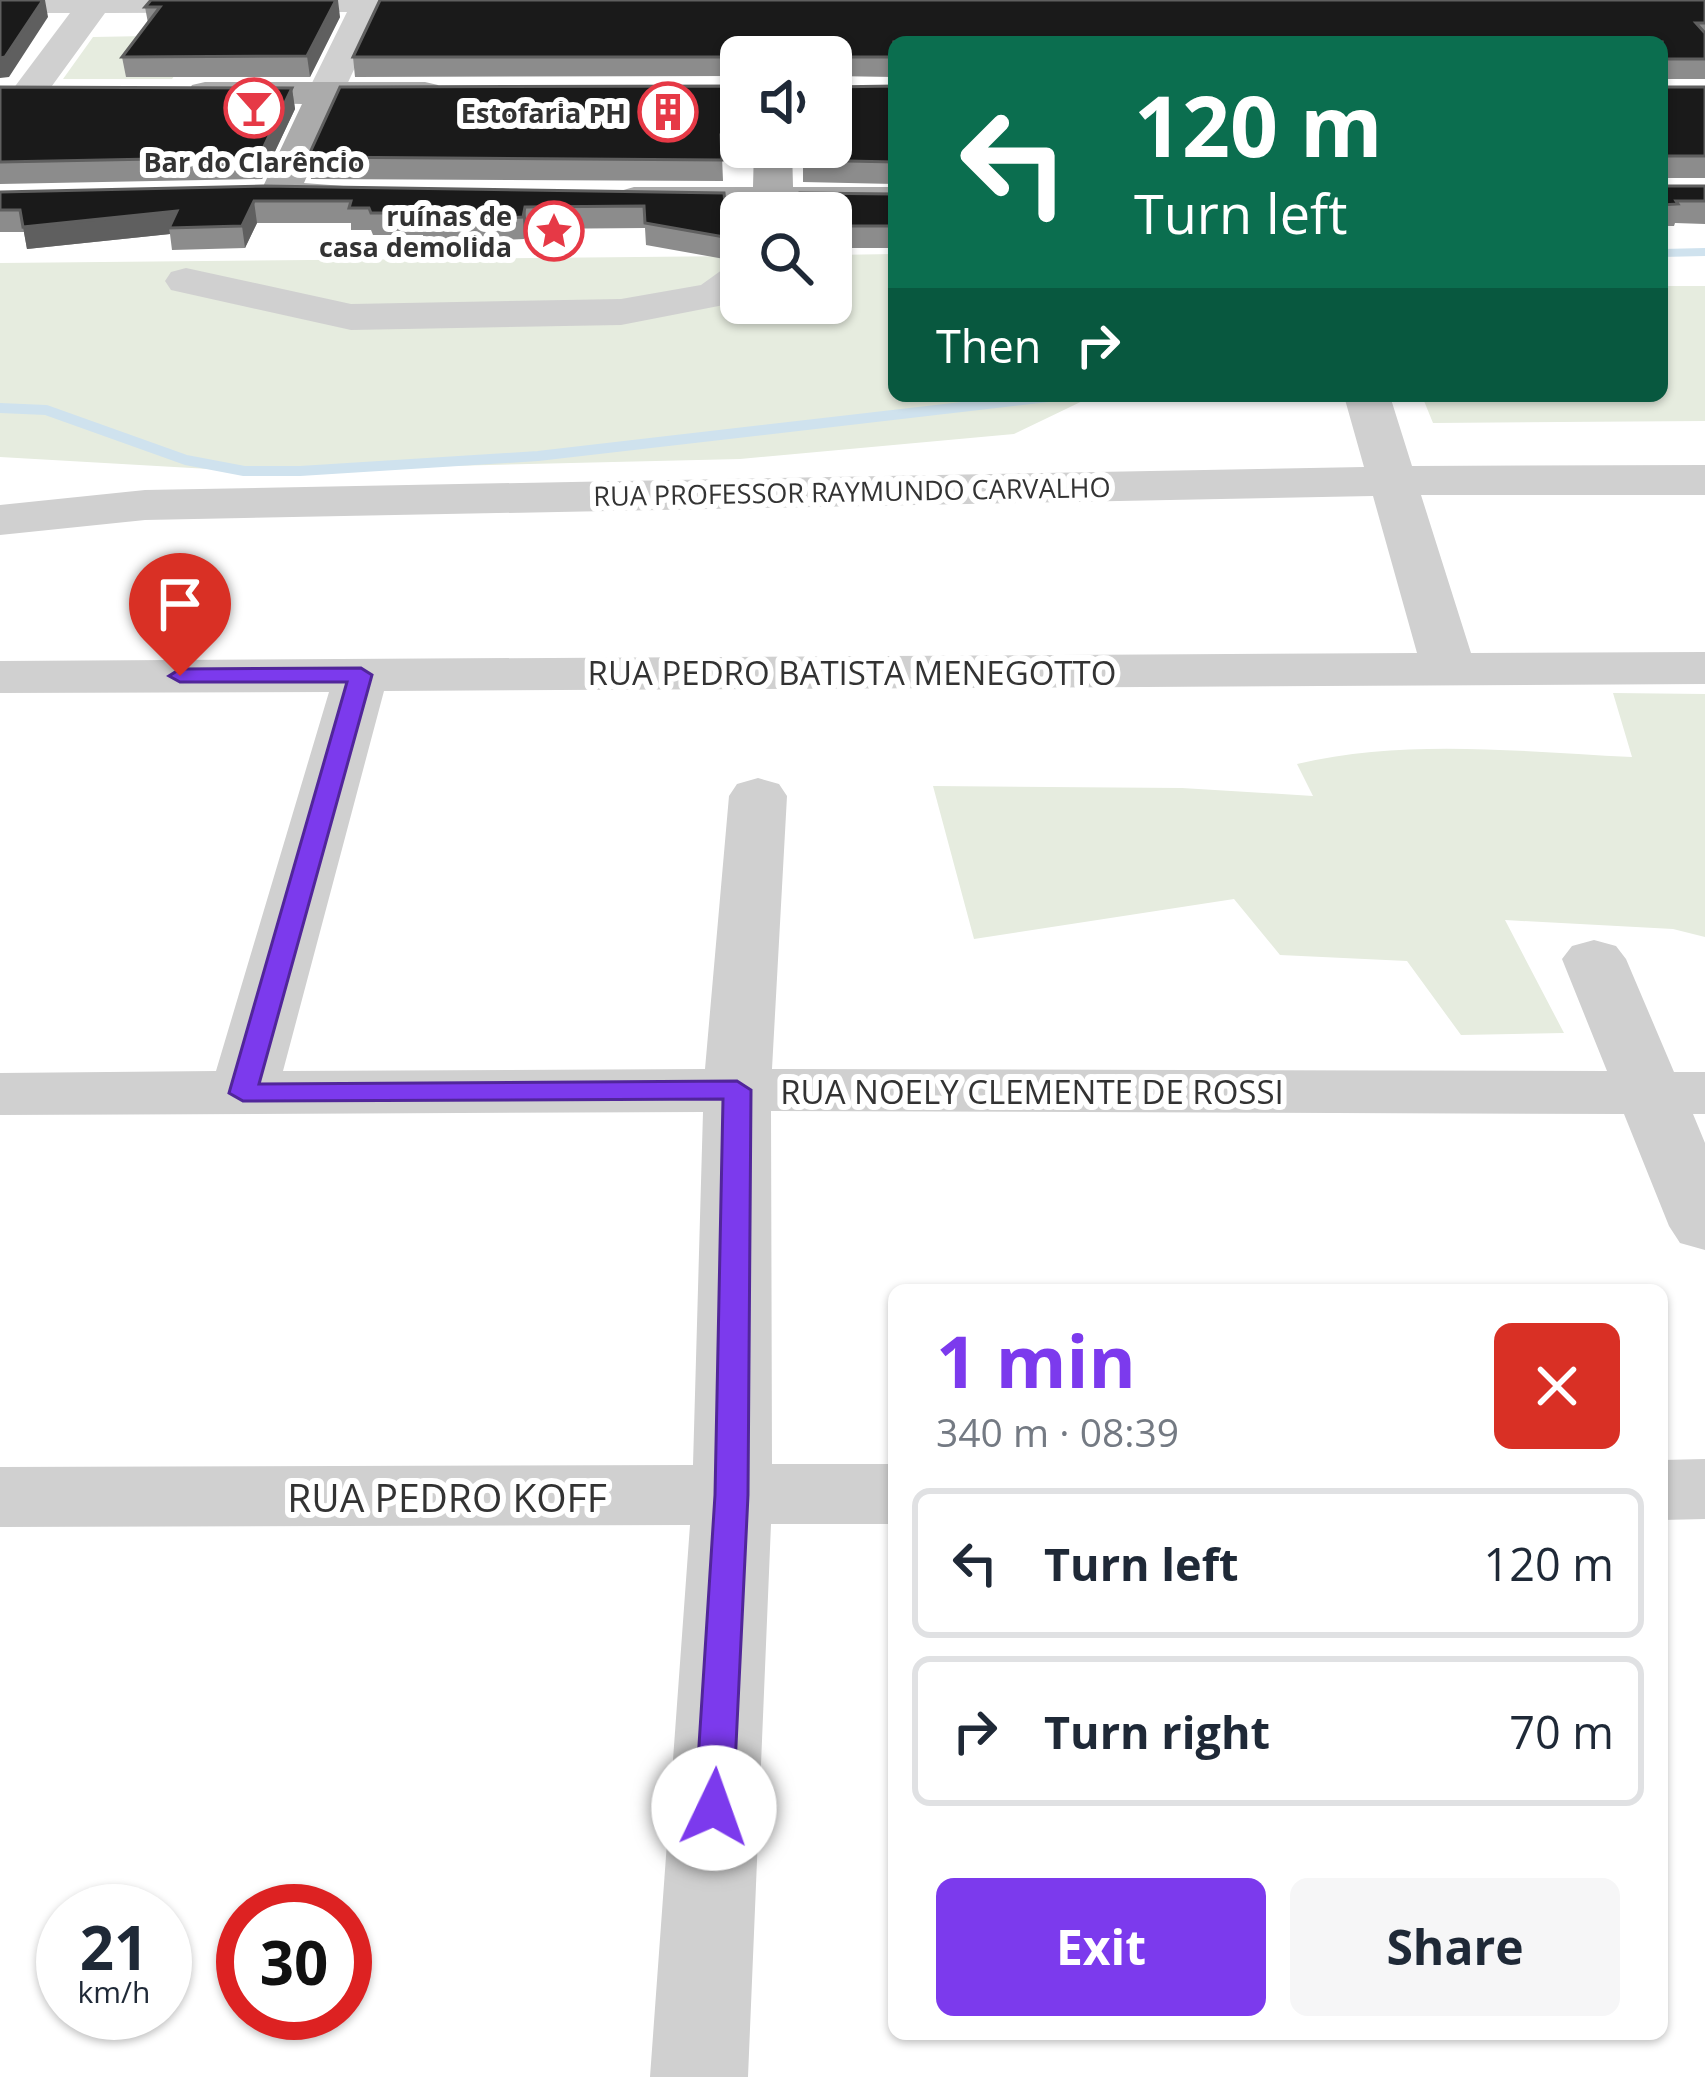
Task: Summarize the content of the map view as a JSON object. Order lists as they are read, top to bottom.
{
  "streets": {
    "street": [
      "RUA PROFESSOR RAYMUNDO CARVALHO",
      "RUA PEDRO BATISTA MENEGOTTO",
      "RUA NOELY CLEMENTE DE ROSSI",
      "RUA PEDRO KOFF"
    ]
  },
  "places": {
    "bar": ["Bar do Clarêncio"],
    "building": ["Estofaria PH"],
    "place": ["ruínas de casa demolida"]
  },
  "page": {
    "turn": ["120 m", "Turn left"],
    "then": "Then",
    "heading": ["1 min", "340 m · 08:39"],
    "list": [
      {
        "name": "Turn left",
        "value": "120 m"
      },
      {
        "name": "Turn right",
        "value": "70 m"
      }
    ],
    "buttons": ["Exit", "Share"],
    "speed": "21 km/h",
    "limit": "30"
  }
}
